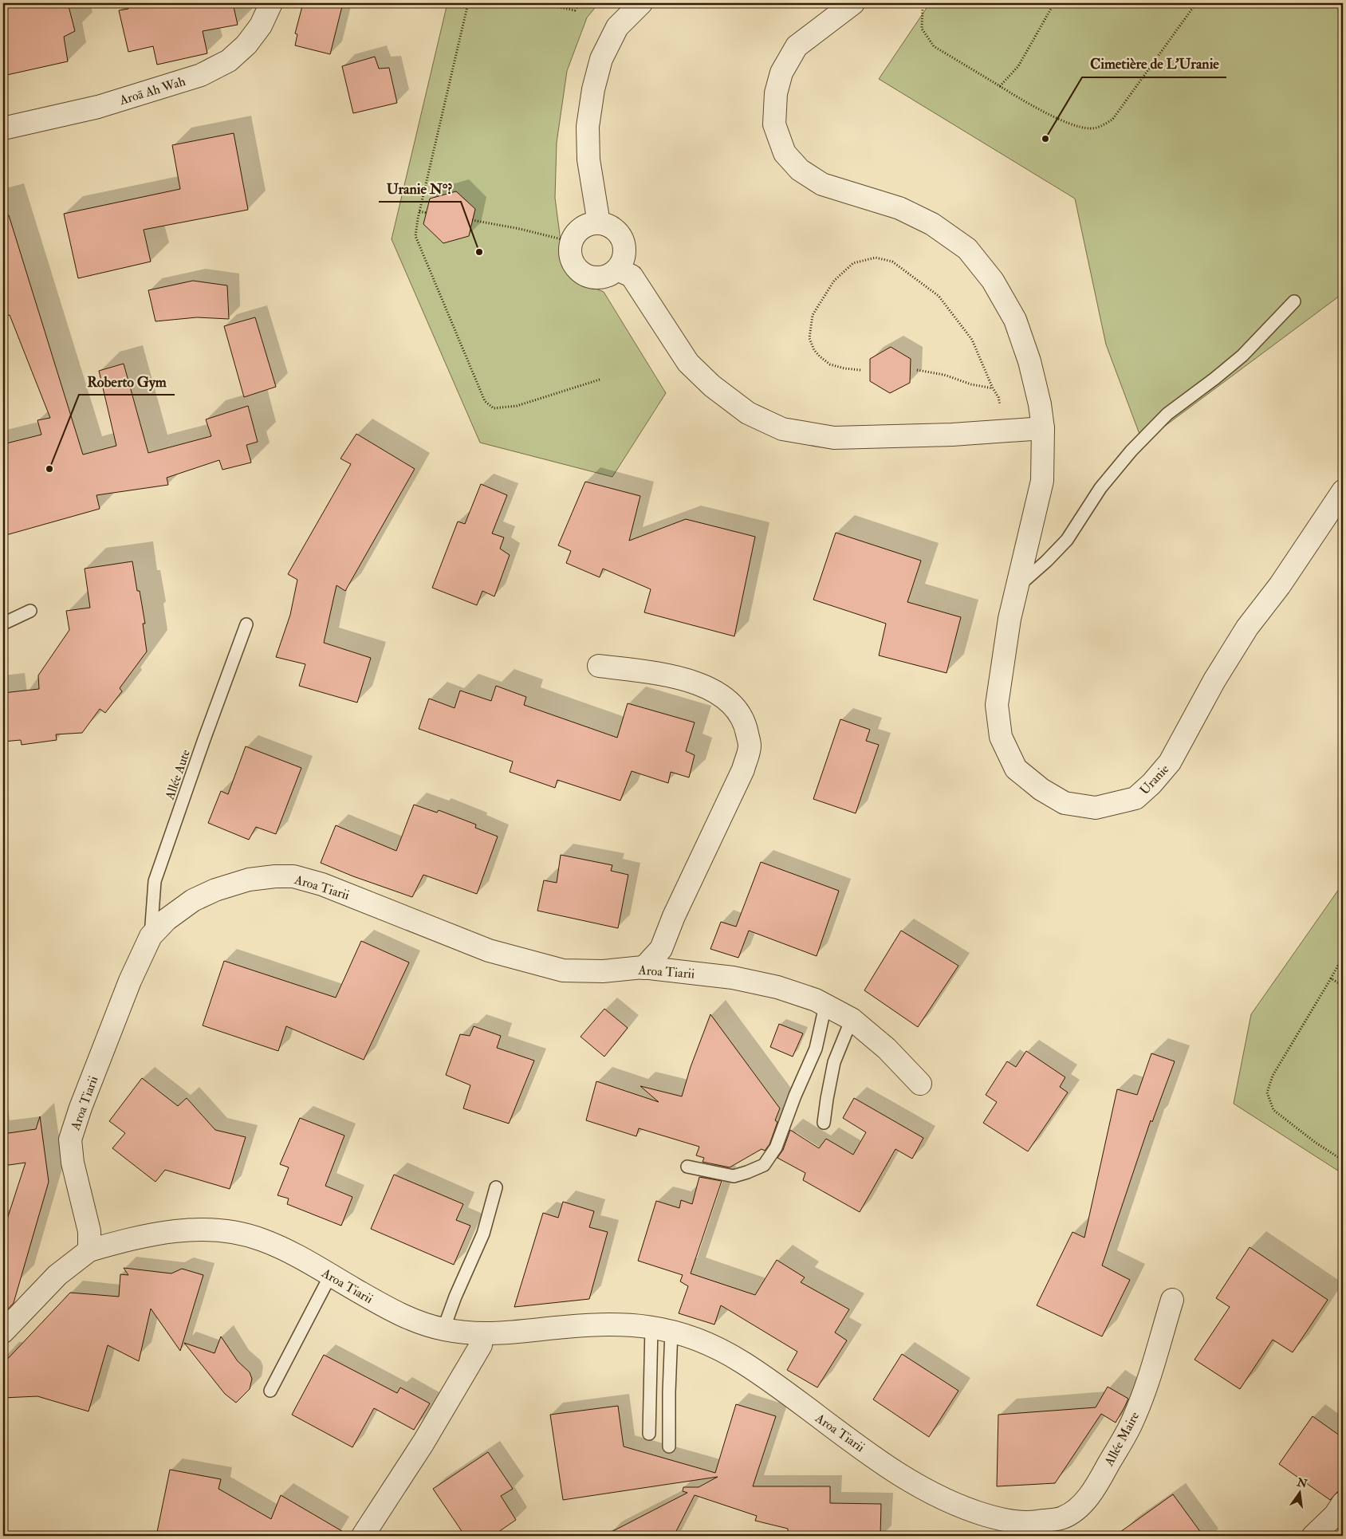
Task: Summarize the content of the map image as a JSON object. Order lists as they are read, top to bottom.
{
  "streets": {
    "street": [
      "Aroā Ah Wah",
      "Uranie",
      "Aroa Tiarii",
      "Allée Maire"
    ],
    "lane": ["Allée Aute"]
  },
  "crossings": [
    ["Allée Aute", "Aroa Tiarii"],
    ["Aroa Tiarii", "Allée Maire"]
  ],
  "places": ["Cimetière de L'Uranie", "Uranie N°?", "Roberto Gym"],
  "north": "top"
}
